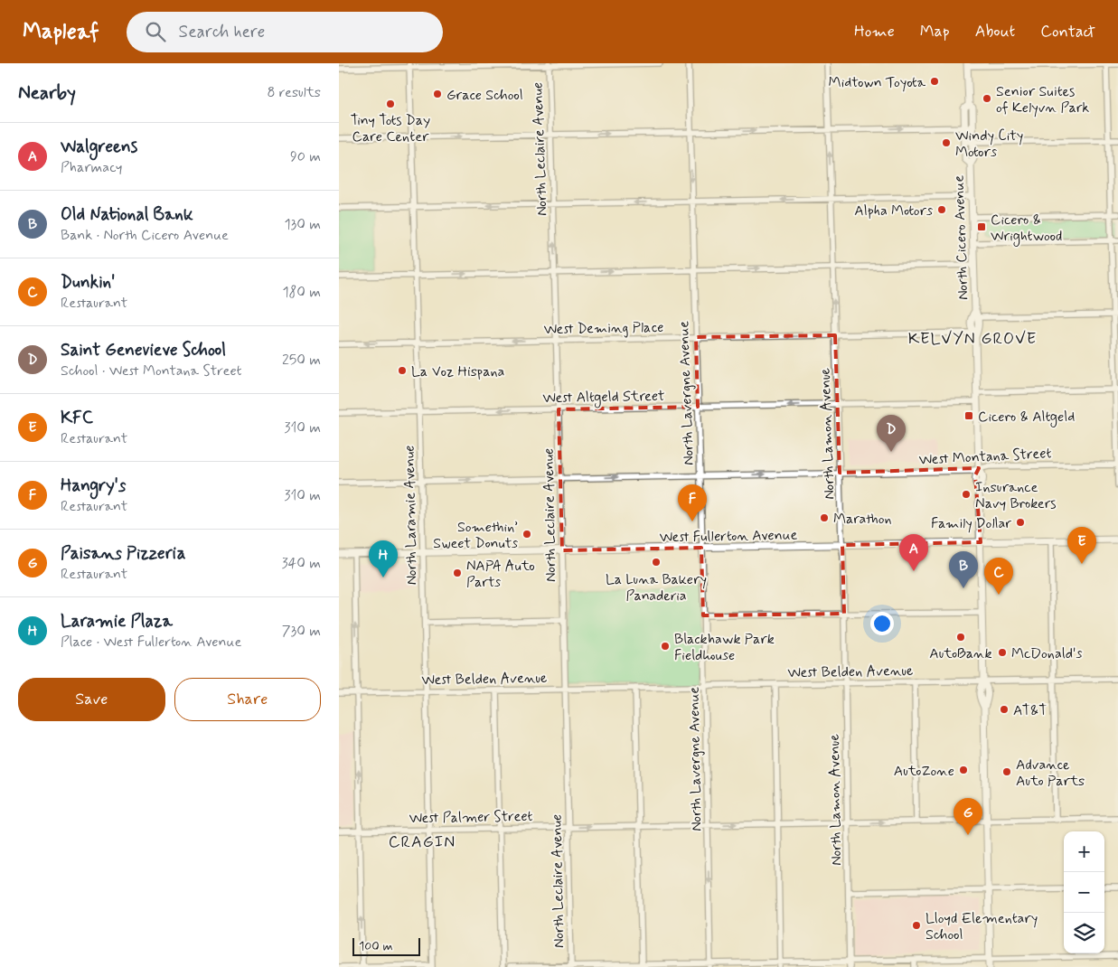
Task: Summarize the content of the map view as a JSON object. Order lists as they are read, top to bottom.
{
  "streets": {
    "main road": ["North Cicero Avenue", "West Fullerton Avenue"],
    "street": [
      "North Leclaire Avenue",
      "West Deming Place",
      "North Lavergne Avenue",
      "West Altgeld Street",
      "North Lamon Avenue",
      "West Montana Street",
      "North Laramie Avenue",
      "West Belden Avenue",
      "West Palmer Street"
    ]
  },
  "crossings": [
    ["North Leclaire Avenue", "West Deming Place"],
    ["North Leclaire Avenue", "West Altgeld Street"],
    ["North Leclaire Avenue", "West Montana Street"],
    ["North Leclaire Avenue", "West Fullerton Avenue"],
    ["North Leclaire Avenue", "West Belden Avenue"],
    ["North Leclaire Avenue", "West Palmer Street"],
    ["North Cicero Avenue", "West Deming Place"],
    ["North Cicero Avenue", "West Altgeld Street"],
    ["North Cicero Avenue", "West Montana Street"],
    ["North Cicero Avenue", "West Fullerton Avenue"],
    ["North Cicero Avenue", "West Belden Avenue"],
    ["North Cicero Avenue", "West Palmer Street"],
    ["West Deming Place", "North Lavergne Avenue"],
    ["West Deming Place", "North Lamon Avenue"],
    ["West Deming Place", "North Laramie Avenue"],
    ["North Lavergne Avenue", "West Altgeld Street"],
    ["North Lavergne Avenue", "West Montana Street"],
    ["North Lavergne Avenue", "West Fullerton Avenue"],
    ["North Lavergne Avenue", "West Belden Avenue"],
    ["North Lavergne Avenue", "West Palmer Street"],
    ["West Altgeld Street", "North Lamon Avenue"],
    ["West Altgeld Street", "North Laramie Avenue"],
    ["North Lamon Avenue", "West Montana Street"],
    ["North Lamon Avenue", "West Fullerton Avenue"],
    ["North Lamon Avenue", "West Belden Avenue"],
    ["North Lamon Avenue", "West Palmer Street"],
    ["West Montana Street", "North Laramie Avenue"],
    ["North Laramie Avenue", "West Fullerton Avenue"],
    ["North Laramie Avenue", "West Belden Avenue"],
    ["North Laramie Avenue", "West Palmer Street"]
  ],
  "one_way": ["West Deming Place", "West Altgeld Street", "West Montana Street"],
  "districts": ["KELVYN GROVE", "CRAGIN"],
  "places": {
    "other": [
      "Midtown Toyota",
      "Grace School",
      "Senior Suites of Kelyvn Park",
      "Tiny Tots Day Care Center",
      "Windy City Motors",
      "Alpha Motors",
      "La Voz Hispana",
      "Insurance Navy Brokers",
      "Marathon",
      "Family Dollar",
      "Somethin’ Sweet Donuts",
      "La Luna Bakery Panaderia",
      "NAPA Auto Parts",
      "AutoBank",
      "Blackhawk Park Fieldhouse",
      "McDonald's",
      "AT&T",
      "AutoZone",
      "Advance Auto Parts",
      "Lloyd Elementary School"
    ],
    "transit": ["Cicero & Wrightwood", "Cicero & Altgeld"]
  },
  "scale_bar": "100 m",
  "page": {
    "header": "Mapleaf",
    "search": "Search here",
    "nav": [
      "Home",
      "Map",
      "About",
      "Contact"
    ],
    "heading": ["Nearby", "8 results"],
    "list": [
      {
        "mark": "A",
        "name": "Walgreens",
        "note": "Pharmacy",
        "value": "90 m"
      },
      {
        "mark": "B",
        "name": "Old National Bank",
        "note": "Bank · North Cicero Avenue",
        "value": "130 m"
      },
      {
        "mark": "C",
        "name": "Dunkin'",
        "note": "Restaurant",
        "value": "180 m"
      },
      {
        "mark": "D",
        "name": "Saint Genevieve School",
        "note": "School · West Montana Street",
        "value": "250 m"
      },
      {
        "mark": "E",
        "name": "KFC",
        "note": "Restaurant",
        "value": "310 m"
      },
      {
        "mark": "F",
        "name": "Hangry's",
        "note": "Restaurant",
        "value": "310 m"
      },
      {
        "mark": "G",
        "name": "Paisans Pizzeria",
        "note": "Restaurant",
        "value": "340 m"
      },
      {
        "mark": "H",
        "name": "Laramie Plaza",
        "note": "Place · West Fullerton Avenue",
        "value": "730 m"
      }
    ],
    "pins": [
      "D",
      "F",
      "E",
      "A",
      "H",
      "B",
      "C",
      "G"
    ],
    "buttons": ["Save", "Share"],
    "map_buttons": ["+", "−"],
    "scale": "100 m"
  }
}
